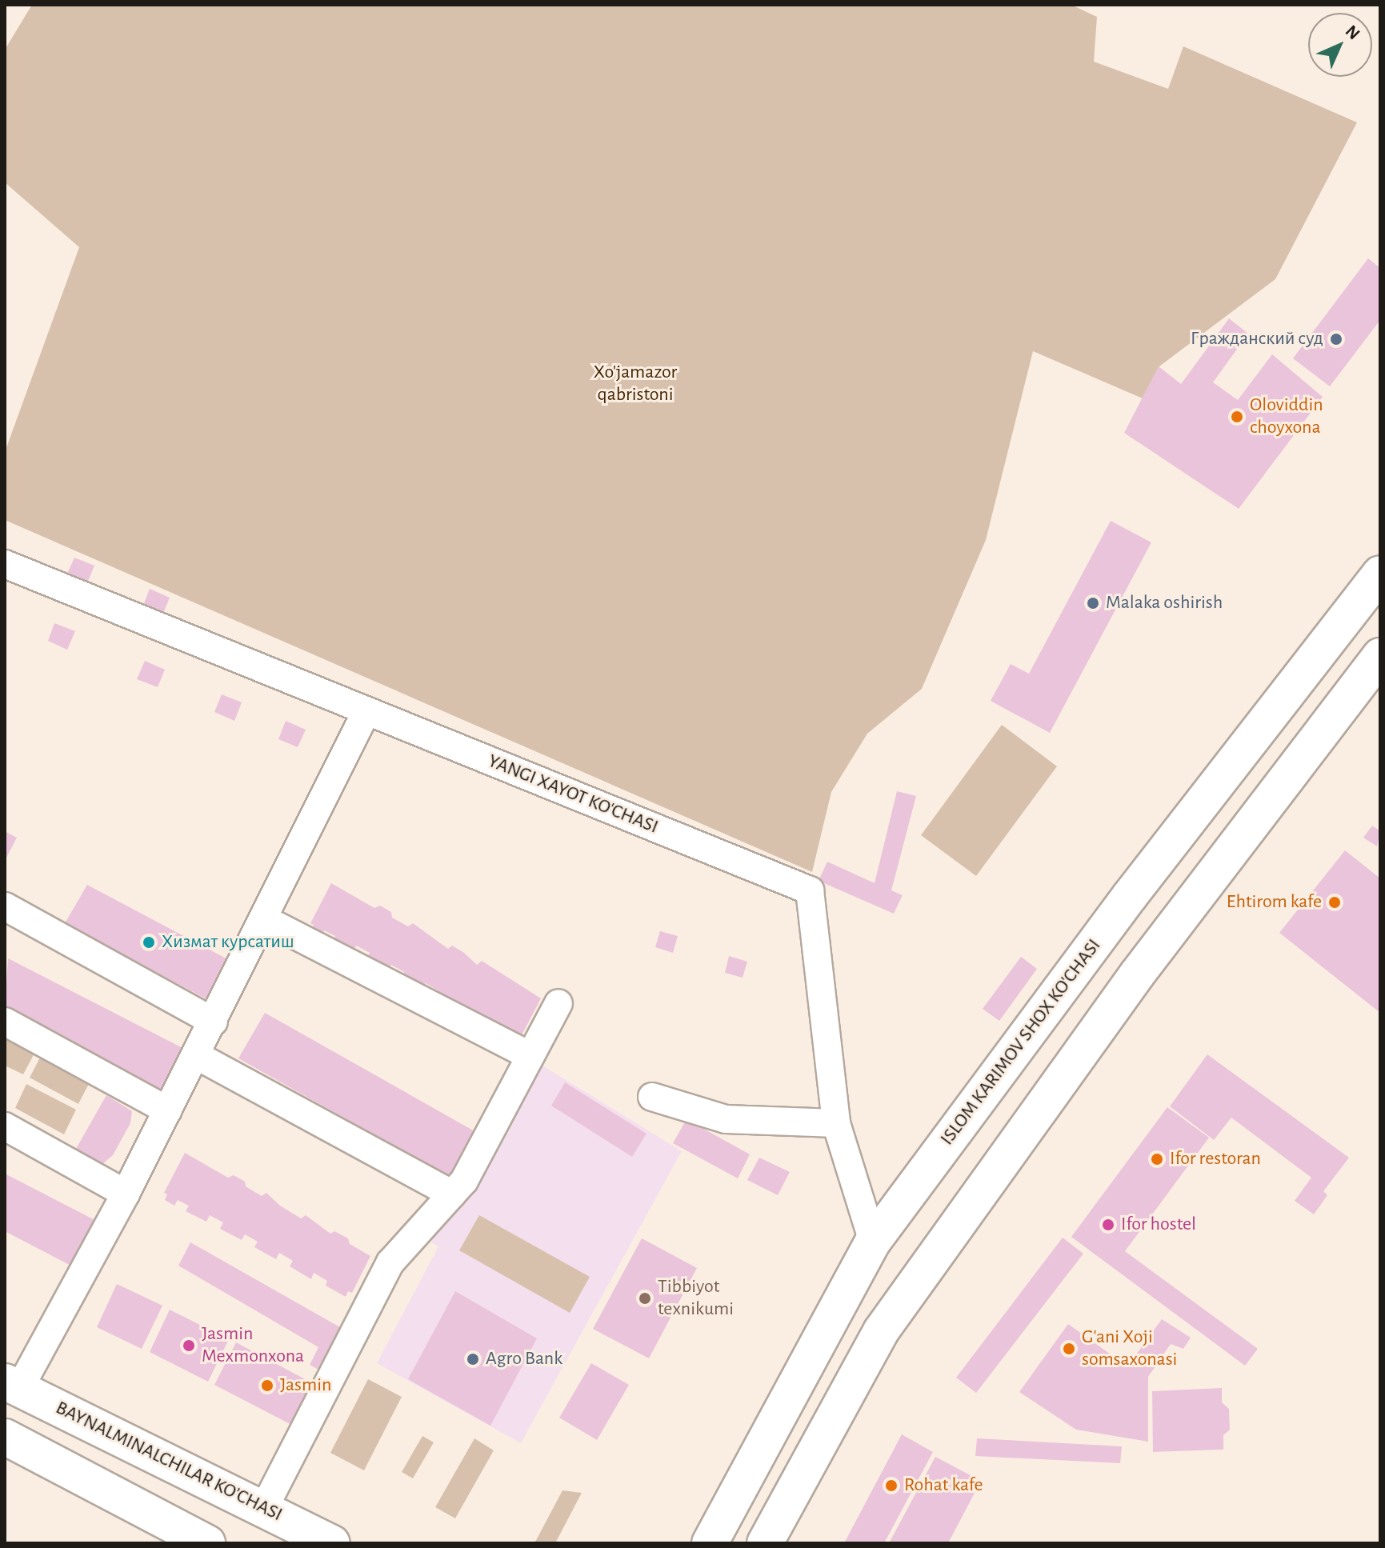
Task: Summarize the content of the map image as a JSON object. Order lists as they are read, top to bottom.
{
  "streets": {
    "main road": ["ISLOM KARIMOV SHOX KO'CHASI", "BAYNALMINALCHILAR KO’CHASI"],
    "street": ["YANGI XAYOT KO'CHASI"]
  },
  "crossings": [
    ["YANGI XAYOT KO'CHASI", "ISLOM KARIMOV SHOX KO'CHASI"]
  ],
  "parks": ["Xo'jamazor qabristoni"],
  "places": [
    "Гражданский суд",
    "Oloviddin choyxona",
    "Malaka oshirish",
    "Ehtirom kafe",
    "Хизмат курсатиш",
    "Ifor restoran",
    "Ifor hostel",
    "Tibbiyot texnikumi",
    "Jasmin Mexmonxona",
    "G'ani Xoji somsaxonasi",
    "Agro Bank",
    "Jasmin",
    "Rohat kafe"
  ],
  "north": "top right"
}
